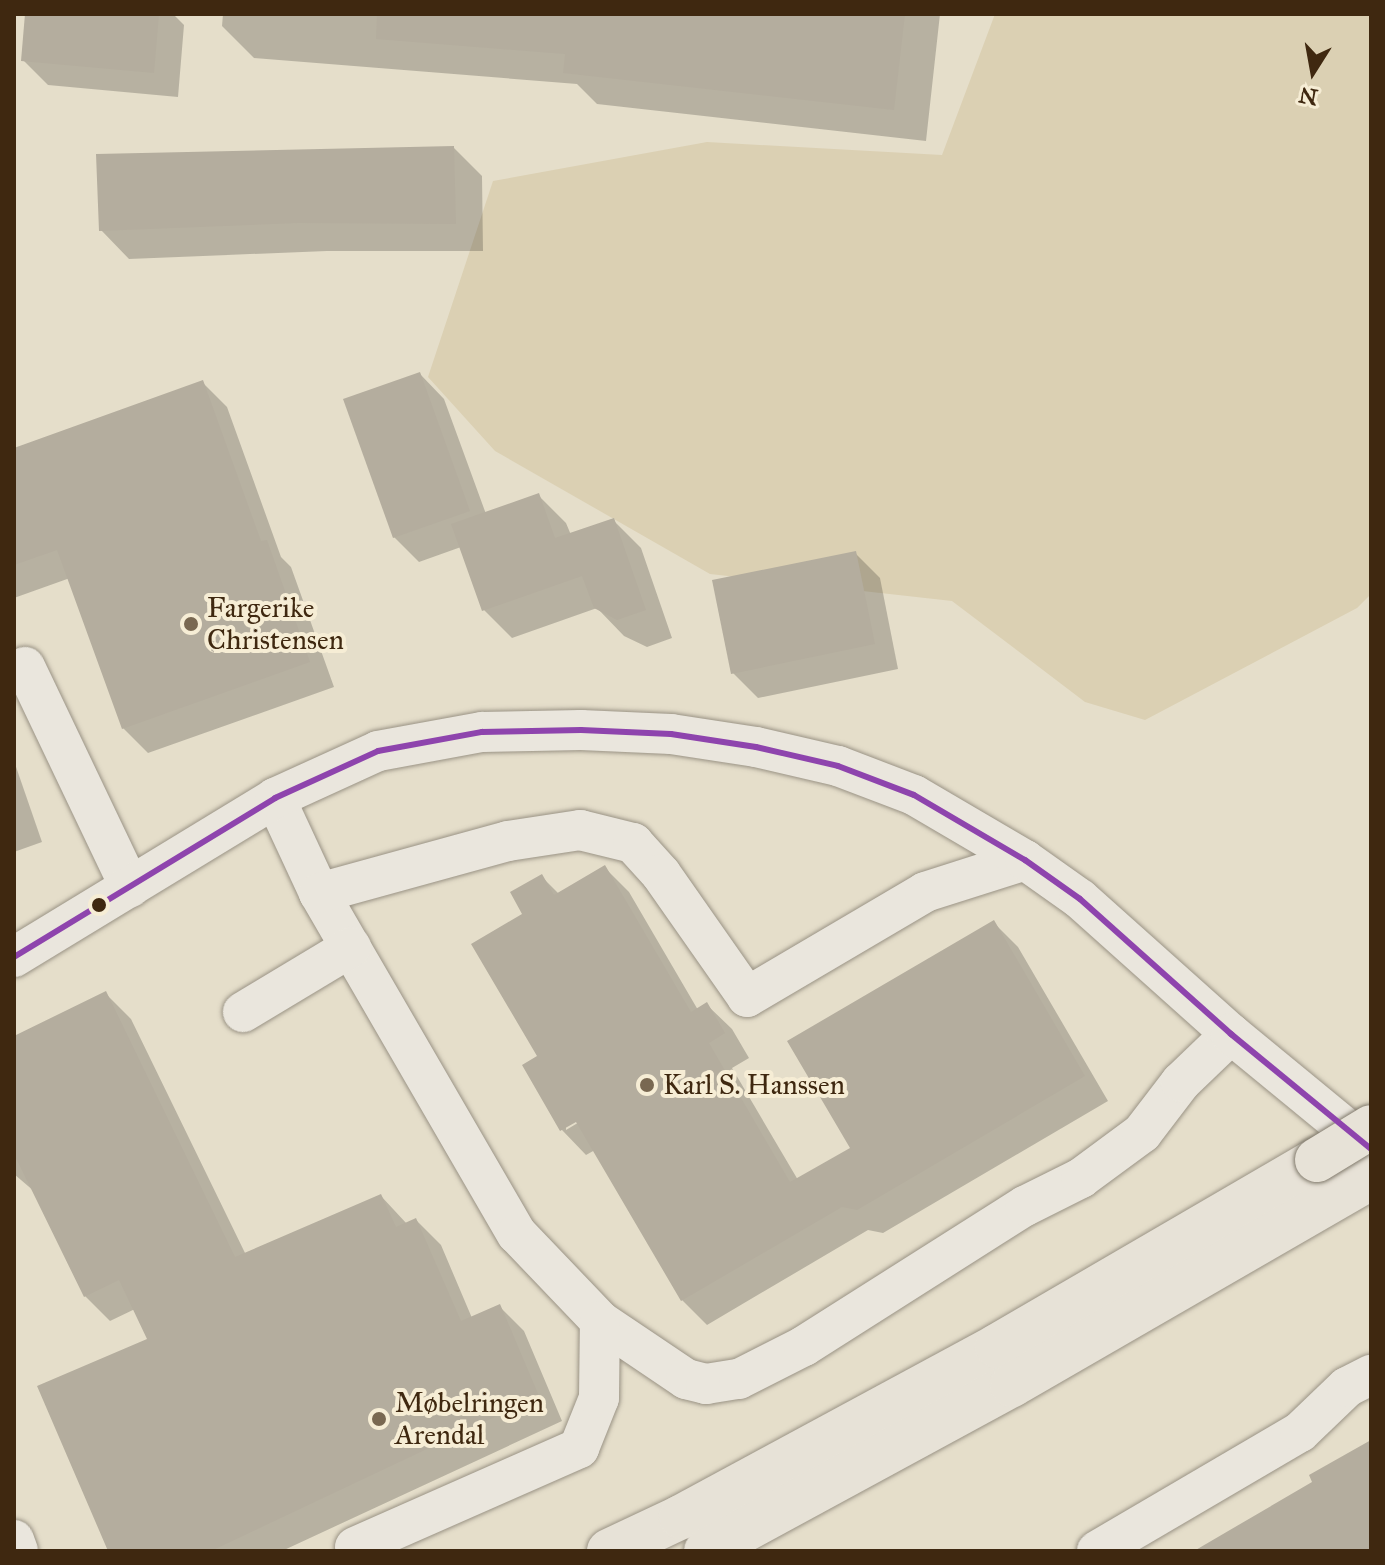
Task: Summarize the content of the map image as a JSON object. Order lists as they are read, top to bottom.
{
  "places": ["Fargerike Christensen", "Karl S. Hanssen", "Møbelringen Arendal"],
  "north": "bottom"
}
